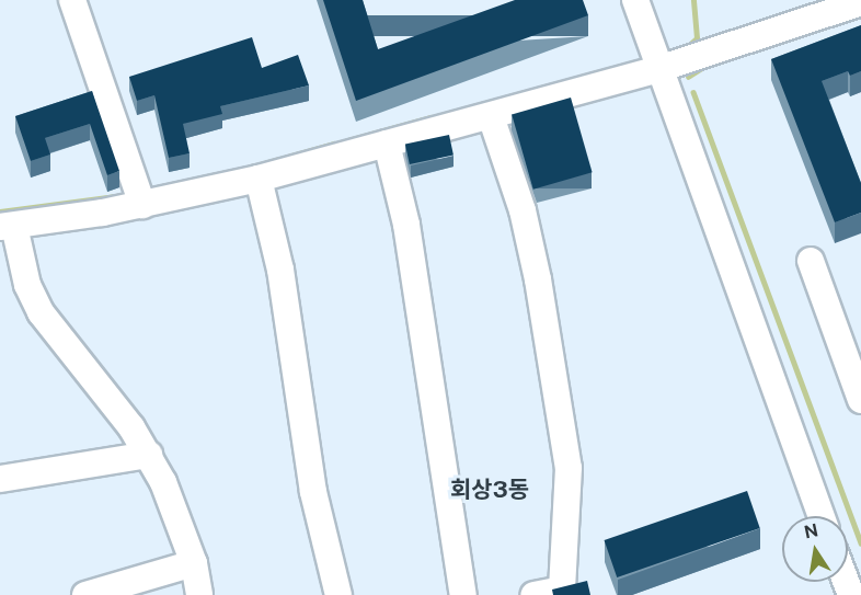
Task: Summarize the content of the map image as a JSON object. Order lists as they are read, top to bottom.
{
  "districts": ["회상3동"],
  "north": "top"
}
